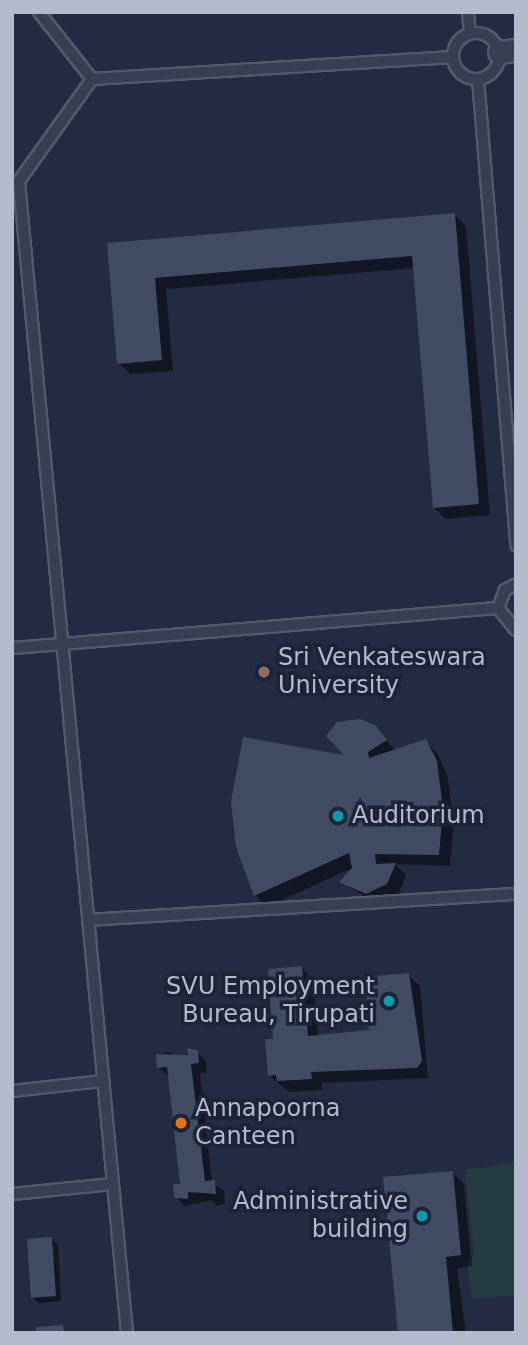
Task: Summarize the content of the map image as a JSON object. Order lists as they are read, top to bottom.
{
  "places": [
    "Sri Venkateswara University",
    "Auditorium",
    "SVU Employment Bureau, Tirupati",
    "Annapoorna Canteen",
    "Administrative building"
  ]
}
